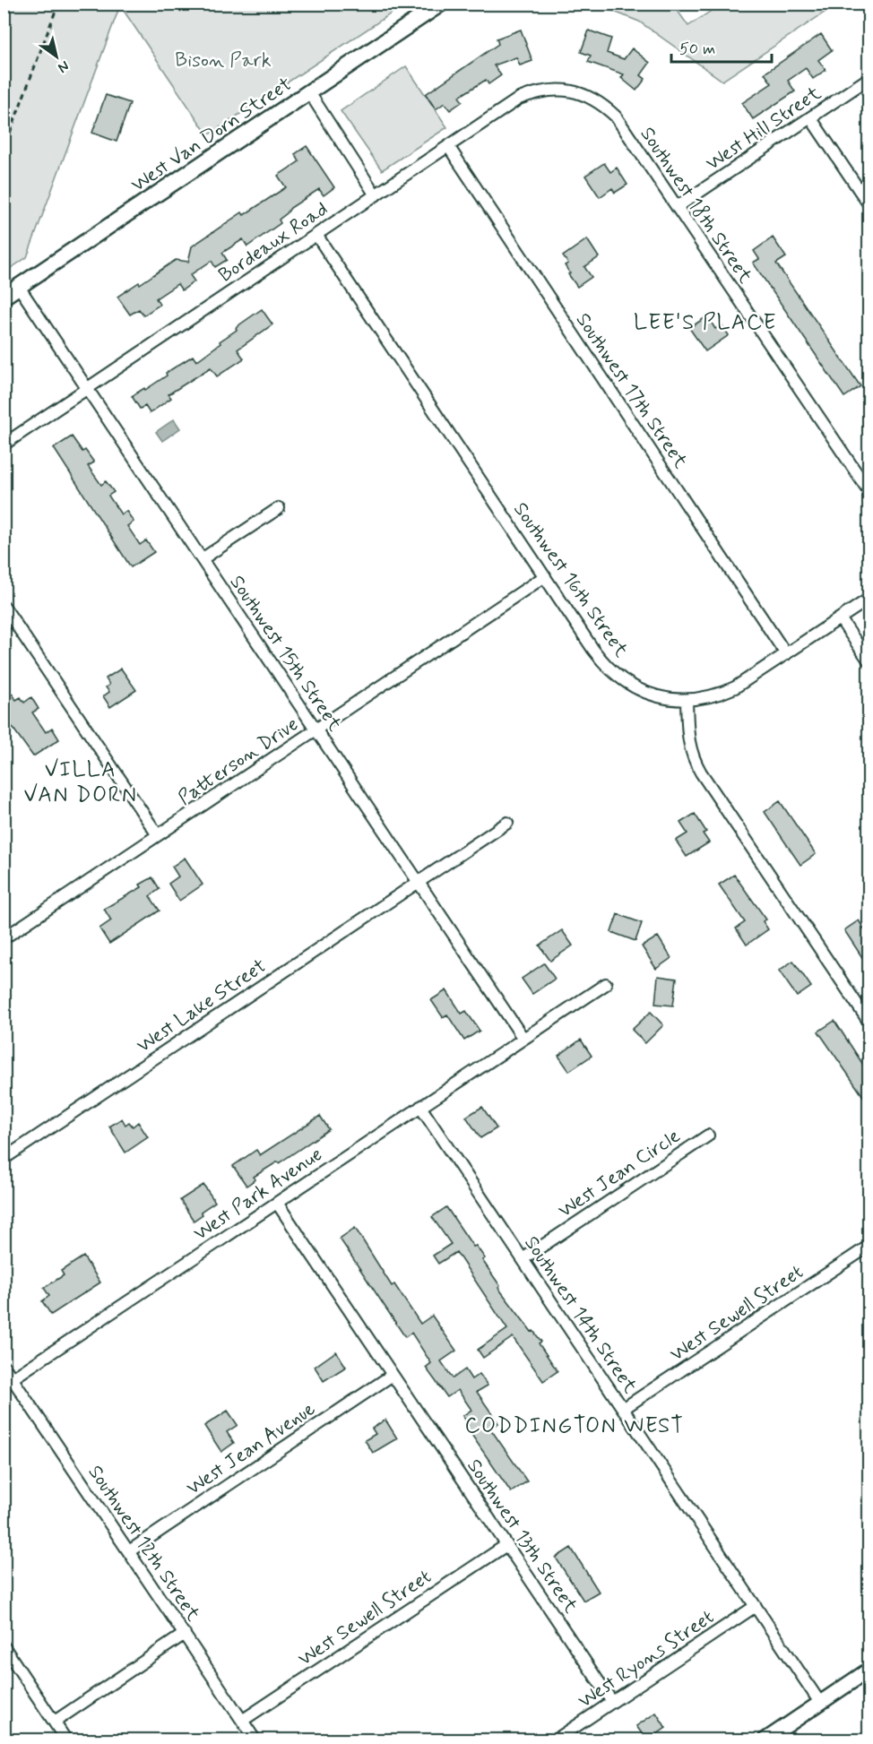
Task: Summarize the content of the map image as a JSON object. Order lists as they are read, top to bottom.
{
  "streets": {
    "main road": ["West Van Dorn Street"],
    "street": [
      "West Hill Street",
      "Southwest 18th Street",
      "Bordeaux Road",
      "Southwest 17th Street",
      "Southwest 16th Street",
      "Southwest 15th Street",
      "Patterson Drive",
      "West Lake Street",
      "West Jean Circle",
      "West Park Avenue",
      "West Sewell Street",
      "Southwest 14th Street",
      "West Jean Avenue",
      "Southwest 13th Street",
      "Southwest 12th Street",
      "West Ryons Street"
    ]
  },
  "crossings": [
    ["West Hill Street", "Southwest 18th Street"],
    ["West Van Dorn Street", "Southwest 15th Street"],
    ["Southwest 18th Street", "Bordeaux Road"],
    ["Bordeaux Road", "Southwest 17th Street"],
    ["Bordeaux Road", "Southwest 16th Street"],
    ["Bordeaux Road", "Southwest 15th Street"],
    ["Southwest 16th Street", "Patterson Drive"],
    ["Southwest 15th Street", "Patterson Drive"],
    ["Southwest 15th Street", "West Lake Street"],
    ["Southwest 15th Street", "West Park Avenue"],
    ["West Jean Circle", "Southwest 14th Street"],
    ["West Park Avenue", "Southwest 14th Street"],
    ["West Park Avenue", "Southwest 13th Street"],
    ["West Park Avenue", "Southwest 12th Street"],
    ["West Sewell Street", "Southwest 14th Street"],
    ["West Sewell Street", "Southwest 13th Street"],
    ["West Sewell Street", "Southwest 12th Street"],
    ["Southwest 14th Street", "West Ryons Street"],
    ["West Jean Avenue", "Southwest 13th Street"],
    ["West Jean Avenue", "Southwest 12th Street"],
    ["Southwest 13th Street", "West Ryons Street"]
  ],
  "districts": ["LEE'S PLACE", "VILLA VAN DORN", "CODDINGTON WEST"],
  "parks": ["Bison Park"],
  "scale_bar": "50 m",
  "north": "bottom right"
}
